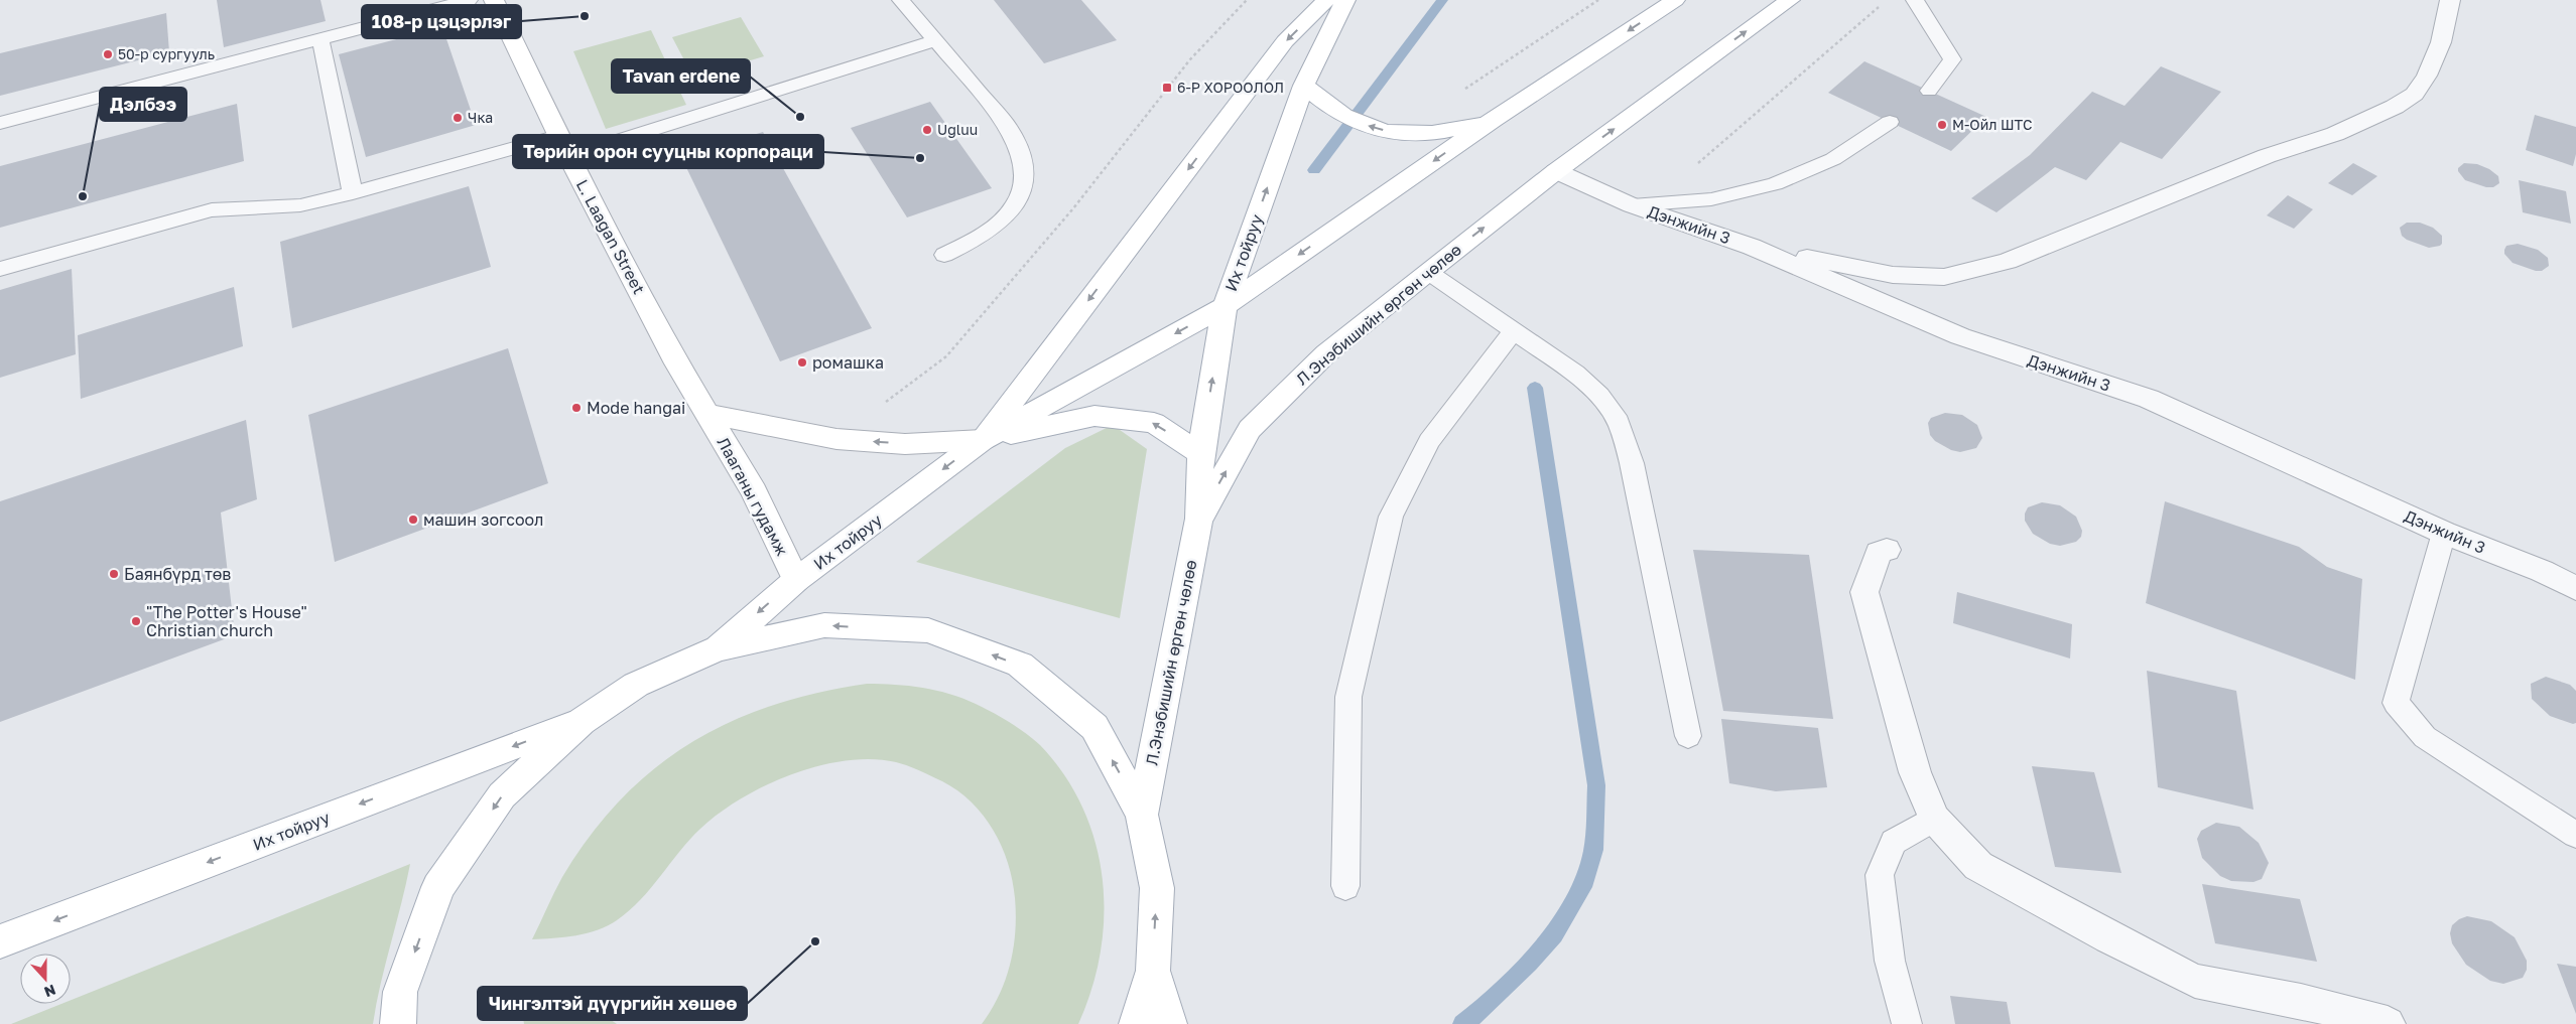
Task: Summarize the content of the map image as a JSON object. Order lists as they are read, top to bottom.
{
  "streets": {
    "main road": [
      "L. Laagan Street",
      "Их тойруу",
      "Л.Энэбишийн өргөн чөлөө",
      "Лааганы гудамж"
    ],
    "street": ["Дэнжийн 3"]
  },
  "crossings": [
    ["Дэнжийн 3", "Л.Энэбишийн өргөн чөлөө"],
    ["L. Laagan Street", "Лааганы гудамж"],
    ["Их тойруу", "Лааганы гудамж"]
  ],
  "places": {
    "other": [
      "108-р цэцэрлэг",
      "50-р сургууль",
      "Tavan erdene",
      "Чка",
      "М-Ойл ШТС",
      "Ugluu",
      "Төрийн орон сууцны корпораци",
      "Дэлбээ",
      "ромашка",
      "Mode hangai",
      "машин зогсоол",
      "Баянбүрд төв",
      "\"The Potter's House\" Christian church",
      "Чингэлтэй дүүргийн хөшөө"
    ],
    "transit": ["6-Р ХОРООЛОЛ"]
  },
  "north": "bottom"
}
